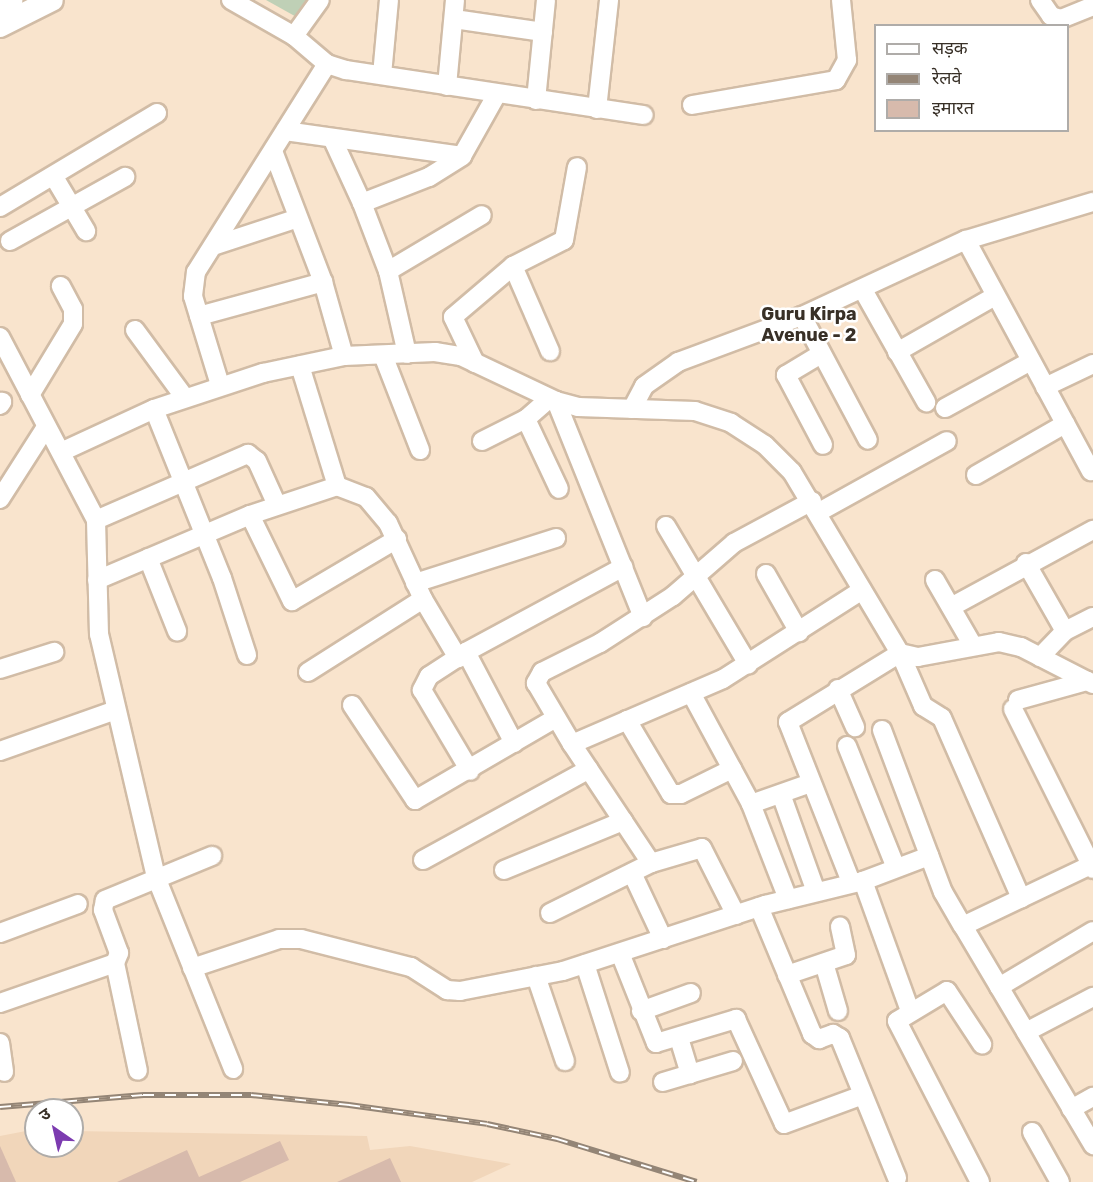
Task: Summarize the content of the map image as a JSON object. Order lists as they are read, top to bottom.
{
  "districts": ["Guru Kirpa Avenue - 2"],
  "legend": ["सड़क", "रेलवे", "इमारत"],
  "north": "top left"
}
